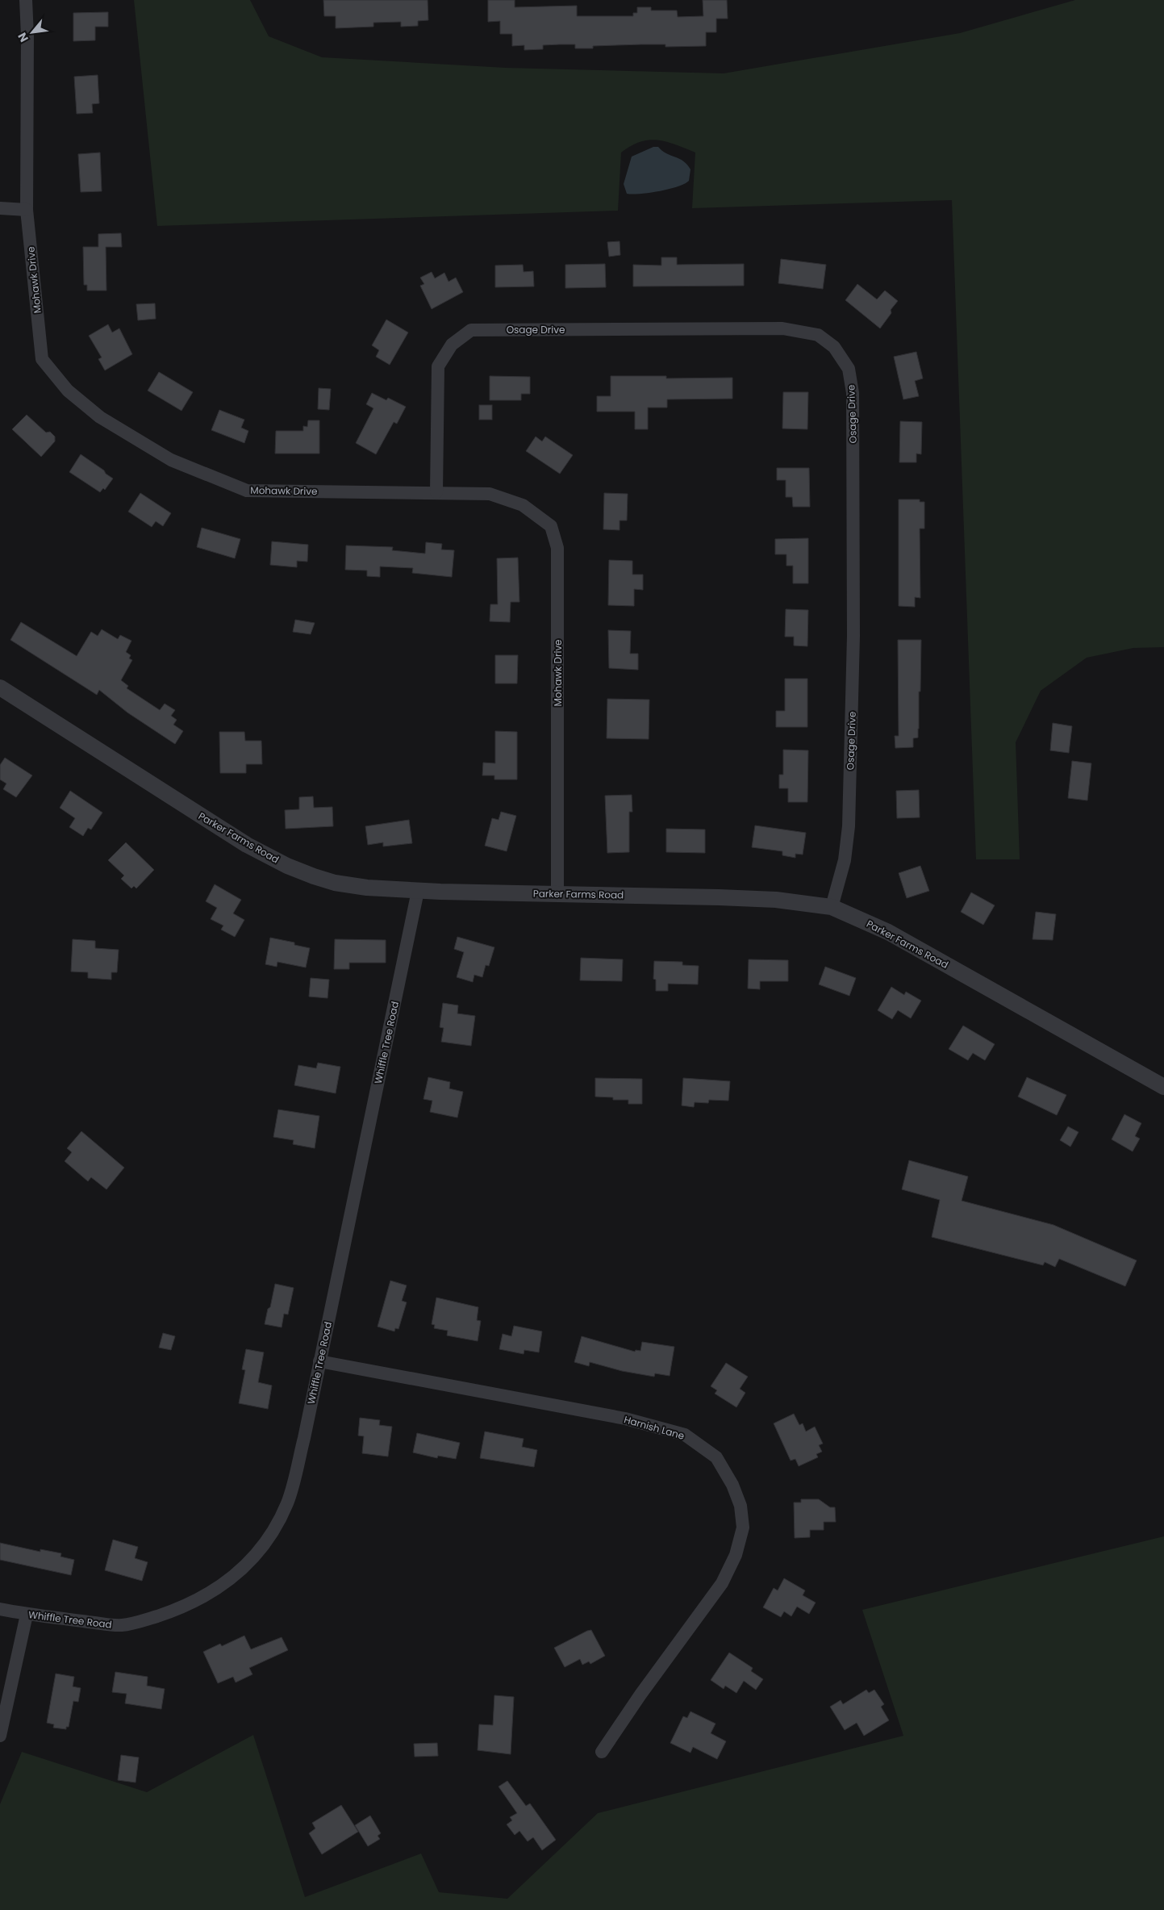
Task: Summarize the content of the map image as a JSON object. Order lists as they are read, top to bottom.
{
  "streets": {
    "street": [
      "Mohawk Drive",
      "Osage Drive",
      "Parker Farms Road",
      "Whiffle Tree Road",
      "Harnish Lane"
    ]
  },
  "crossings": [
    ["Mohawk Drive", "Osage Drive"],
    ["Mohawk Drive", "Parker Farms Road"],
    ["Osage Drive", "Parker Farms Road"],
    ["Parker Farms Road", "Whiffle Tree Road"],
    ["Whiffle Tree Road", "Harnish Lane"]
  ],
  "north": "bottom left"
}
